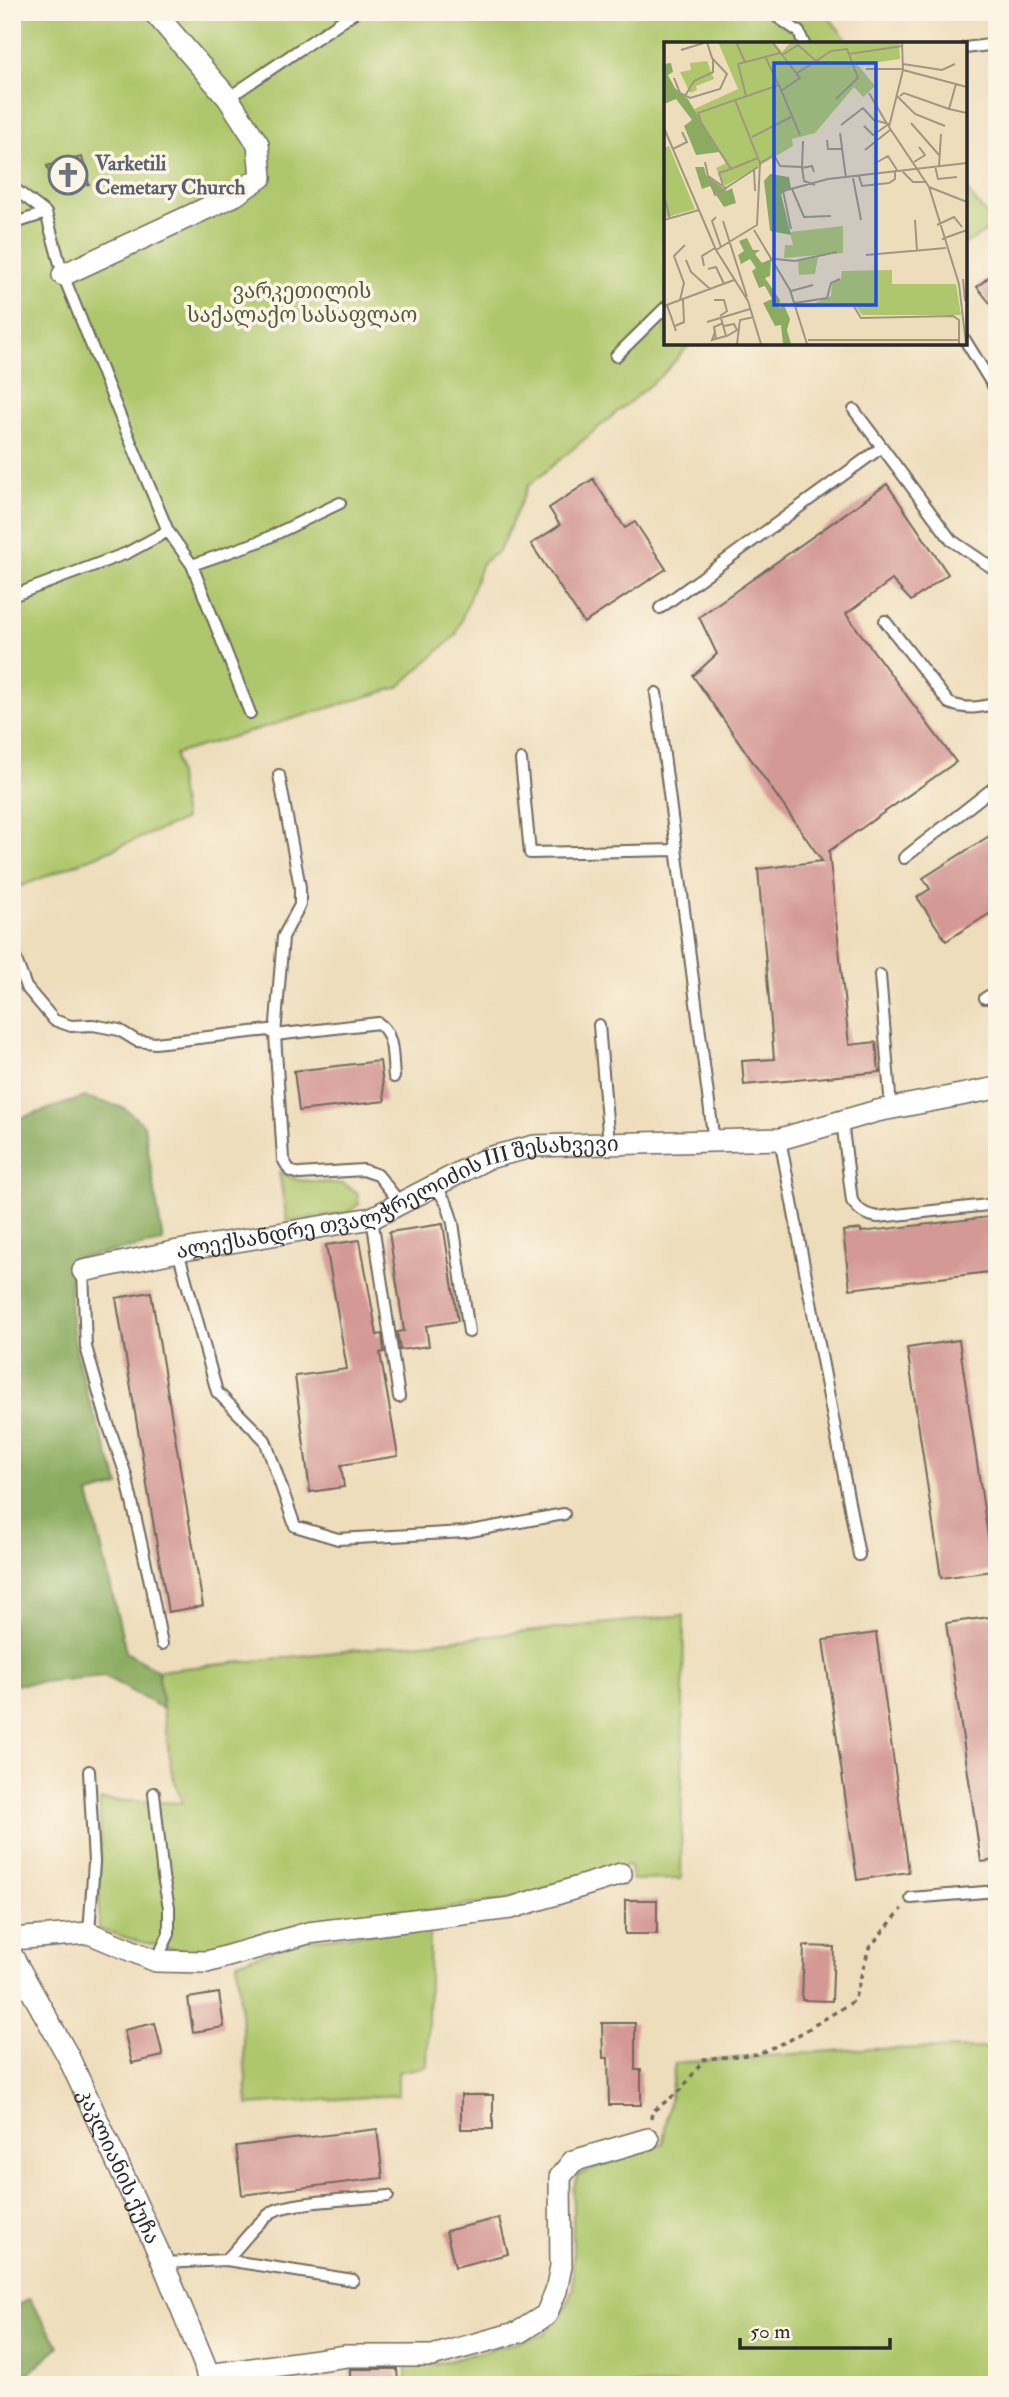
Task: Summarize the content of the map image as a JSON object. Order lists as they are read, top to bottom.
{
  "streets": {
    "street": ["ალექსანდრე თვალჭრელიძის III შესახვევი", "კაკლიანის ქუჩა"]
  },
  "parks": ["ვარკეთილის საქალაქო სასაფლაო"],
  "places": {
    "church": ["Varketili Cemetary Church"]
  },
  "scale_bar": "50 m"
}
